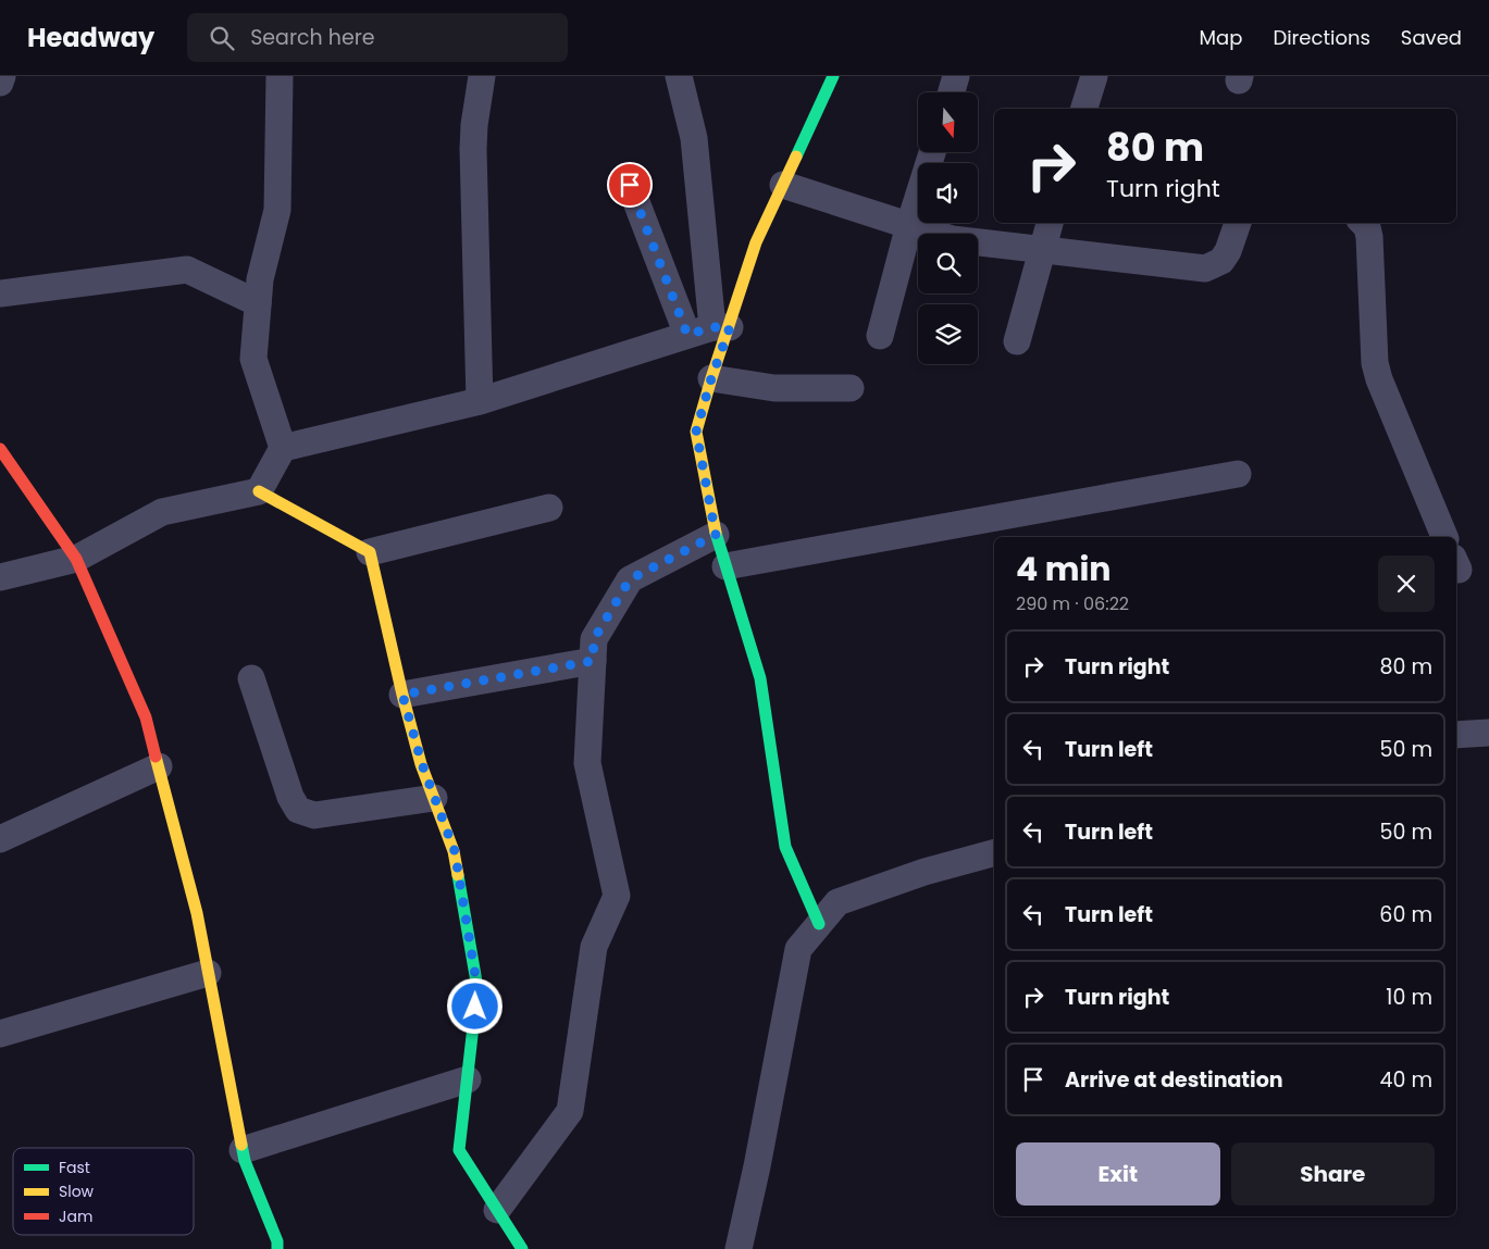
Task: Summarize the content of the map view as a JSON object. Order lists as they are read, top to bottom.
{
  "legend": ["Fast", "Slow", "Jam"],
  "north": "bottom",
  "page": {
    "header": "Headway",
    "search": "Search here",
    "nav": ["Map", "Directions", "Saved"],
    "turn": ["80 m", "Turn right"],
    "heading": ["4 min", "290 m · 06:22"],
    "list": [
      {
        "name": "Turn right",
        "value": "80 m"
      },
      {
        "name": "Turn left",
        "value": "50 m"
      },
      {
        "name": "Turn left",
        "value": "50 m"
      },
      {
        "name": "Turn left",
        "value": "60 m"
      },
      {
        "name": "Turn right",
        "value": "10 m"
      },
      {
        "name": "Arrive at destination",
        "value": "40 m"
      }
    ],
    "buttons": ["Exit", "Share"]
  }
}
